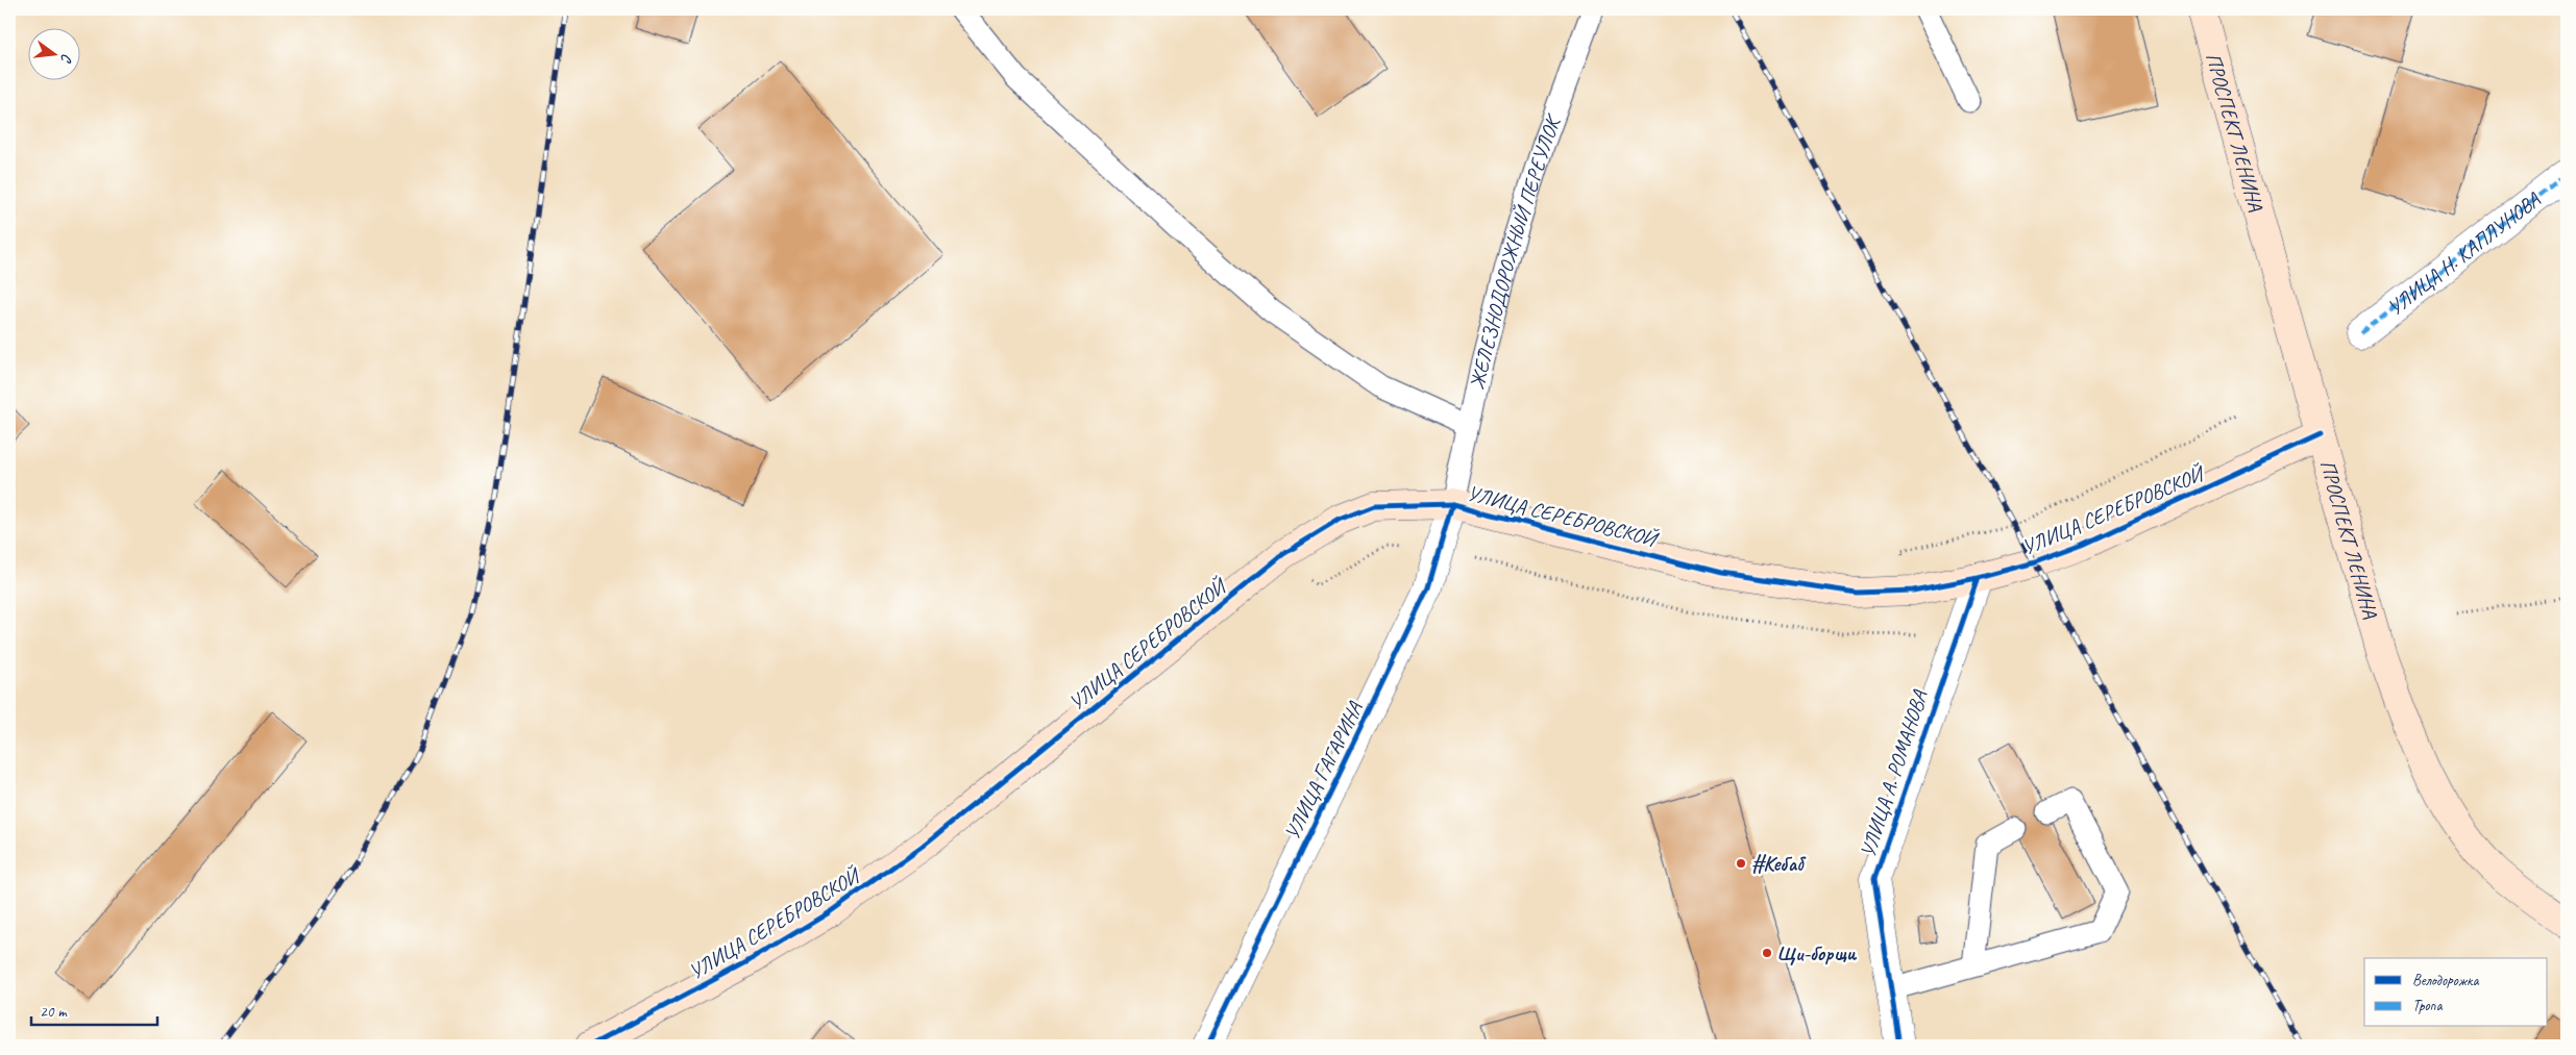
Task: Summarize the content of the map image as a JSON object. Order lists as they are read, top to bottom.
{
  "streets": {
    "street": [
      "ПРОСПЕКТ ЛЕНИНА",
      "УЛИЦА Н. КАПЛУНОВА",
      "УЛИЦА СЕРЕБРОВСКОЙ",
      "УЛИЦА ГАГАРИНА",
      "УЛИЦА А. РОМАНОВА"
    ],
    "lane": ["ЖЕЛЕЗНОДОРОЖНЫЙ ПЕРЕУЛОК"]
  },
  "crossings": [
    ["ПРОСПЕКТ ЛЕНИНА", "УЛИЦА СЕРЕБРОВСКОЙ"],
    ["ЖЕЛЕЗНОДОРОЖНЫЙ ПЕРЕУЛОК", "УЛИЦА СЕРЕБРОВСКОЙ"],
    ["ЖЕЛЕЗНОДОРОЖНЫЙ ПЕРЕУЛОК", "УЛИЦА ГАГАРИНА"],
    ["УЛИЦА СЕРЕБРОВСКОЙ", "УЛИЦА ГАГАРИНА"],
    ["УЛИЦА СЕРЕБРОВСКОЙ", "УЛИЦА А. РОМАНОВА"]
  ],
  "places": ["#Кебаб", "Щи-борщи"],
  "legend": ["Велодорожка", "Тропа"],
  "scale_bar": "20 m",
  "north": "right"
}
